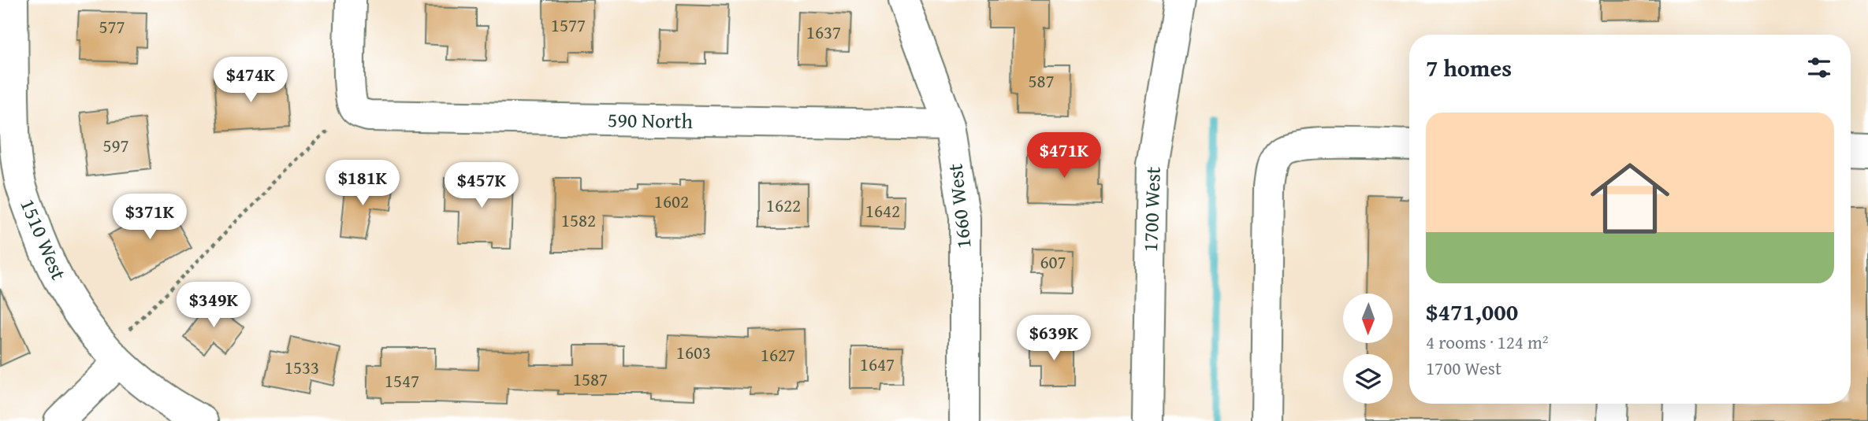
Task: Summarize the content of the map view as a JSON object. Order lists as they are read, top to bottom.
{
  "streets": {
    "street": [
      "590 North",
      "1660 West",
      "1700 West",
      "1510 West"
    ]
  },
  "crossings": [
    ["590 North", "1660 West"]
  ],
  "house_numbers": [
    "1577",
    "577",
    "1637",
    "587",
    "597",
    "1602",
    "1622",
    "1642",
    "1582",
    "607",
    "1603",
    "1627",
    "1647",
    "1533",
    "1587",
    "1547"
  ],
  "north": "bottom",
  "page": {
    "heading": "7 homes",
    "price": [
      "$474K",
      "$471K",
      "$181K",
      "$457K",
      "$371K",
      "$349K",
      "$639K"
    ],
    "list": [
      {
        "name": "$471,000",
        "note": "4 rooms · 124 m² · 1700 West"
      }
    ]
  }
}
